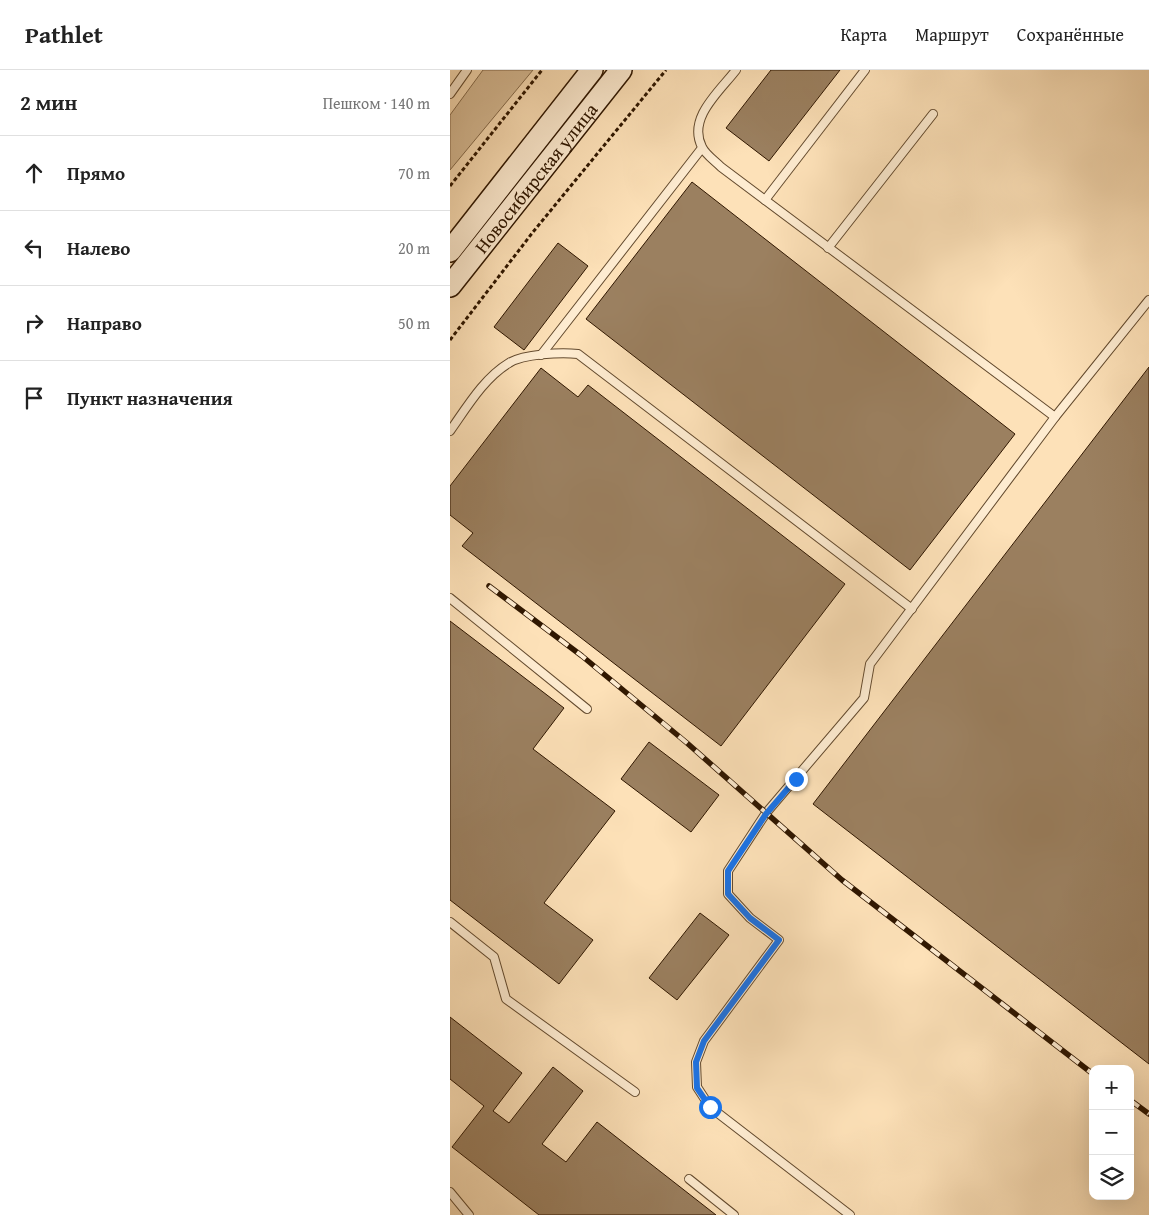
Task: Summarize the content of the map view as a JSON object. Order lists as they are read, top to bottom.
{
  "streets": {
    "main road": ["Новосибирская улица"]
  },
  "page": {
    "header": "Pathlet",
    "nav": ["Карта", "Маршрут", "Сохранённые"],
    "heading": ["2 мин", "Пешком · 140 m"],
    "list": [
      ["Прямо", "70 m"],
      ["Налево", "20 m"],
      ["Направо", "50 m"],
      "Пункт назначения"
    ],
    "map_buttons": ["+", "−"]
  }
}
